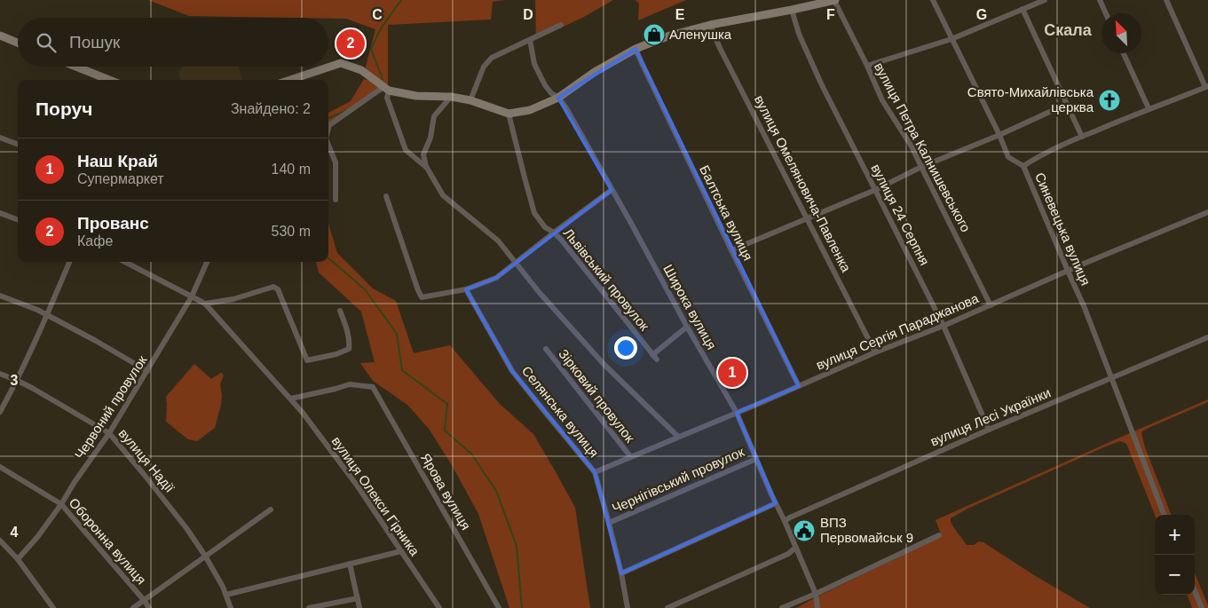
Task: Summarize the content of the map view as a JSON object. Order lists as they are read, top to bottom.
{
  "streets": {
    "street": [
      "вулиця Петра Калнишевського",
      "вулиця Омеляновича-Павленка",
      "Балтська вулиця",
      "вулиця 24 Серпня",
      "Синевецька вулиця",
      "Львівський провулок",
      "Широка вулиця",
      "вулиця Сергія Параджанова",
      "Зірковий провулок",
      "Червоний провулок",
      "Селянська вулиця",
      "вулиця Лесі Українки",
      "вулиця Надії",
      "Чернігівський провулок",
      "Ярова вулиця",
      "вулиця Олекси Гірника",
      "Оборонна вулиця"
    ]
  },
  "crossings": [
    ["вулиця Петра Калнишевського", "вулиця Сергія Параджанова"],
    ["вулиця Омеляновича-Павленка", "вулиця Сергія Параджанова"],
    ["Балтська вулиця", "вулиця Сергія Параджанова"],
    ["вулиця 24 Серпня", "вулиця Сергія Параджанова"],
    ["вулиця 24 Серпня", "вулиця Лесі Українки"],
    ["Синевецька вулиця", "вулиця Сергія Параджанова"],
    ["Синевецька вулиця", "вулиця Лесі Українки"],
    ["Львівський провулок", "Широка вулиця"],
    ["Широка вулиця", "вулиця Сергія Параджанова"],
    ["Широка вулиця", "вулиця Лесі Українки"],
    ["Широка вулиця", "Чернігівський провулок"],
    ["вулиця Сергія Параджанова", "Зірковий провулок"],
    ["вулиця Сергія Параджанова", "Селянська вулиця"],
    ["Червоний провулок", "вулиця Надії"],
    ["Червоний провулок", "вулиця Олекси Гірника"],
    ["Червоний провулок", "Оборонна вулиця"],
    ["Селянська вулиця", "Чернігівський провулок"],
    ["Ярова вулиця", "вулиця Олекси Гірника"]
  ],
  "districts": ["Скала"],
  "places": {
    "shop": ["Аленушка"],
    "church": ["Свято-Михайлівська церква"],
    "public building": ["ВПЗ Первомайськ 9"]
  },
  "north": "top left",
  "page": {
    "search": "Пошук",
    "pins": ["2", "1"],
    "heading": ["Поруч", "Знайдено: 2"],
    "list": [
      {
        "mark": "1",
        "name": "Наш Край",
        "note": "Супермаркет",
        "value": "140 m"
      },
      {
        "mark": "2",
        "name": "Прованс",
        "note": "Кафе",
        "value": "530 m"
      }
    ],
    "map_buttons": ["+", "−"]
  },
  "grid": {
    "columns": [
      "C",
      "D",
      "E",
      "F",
      "G"
    ],
    "rows": ["3", "4"]
  }
}
